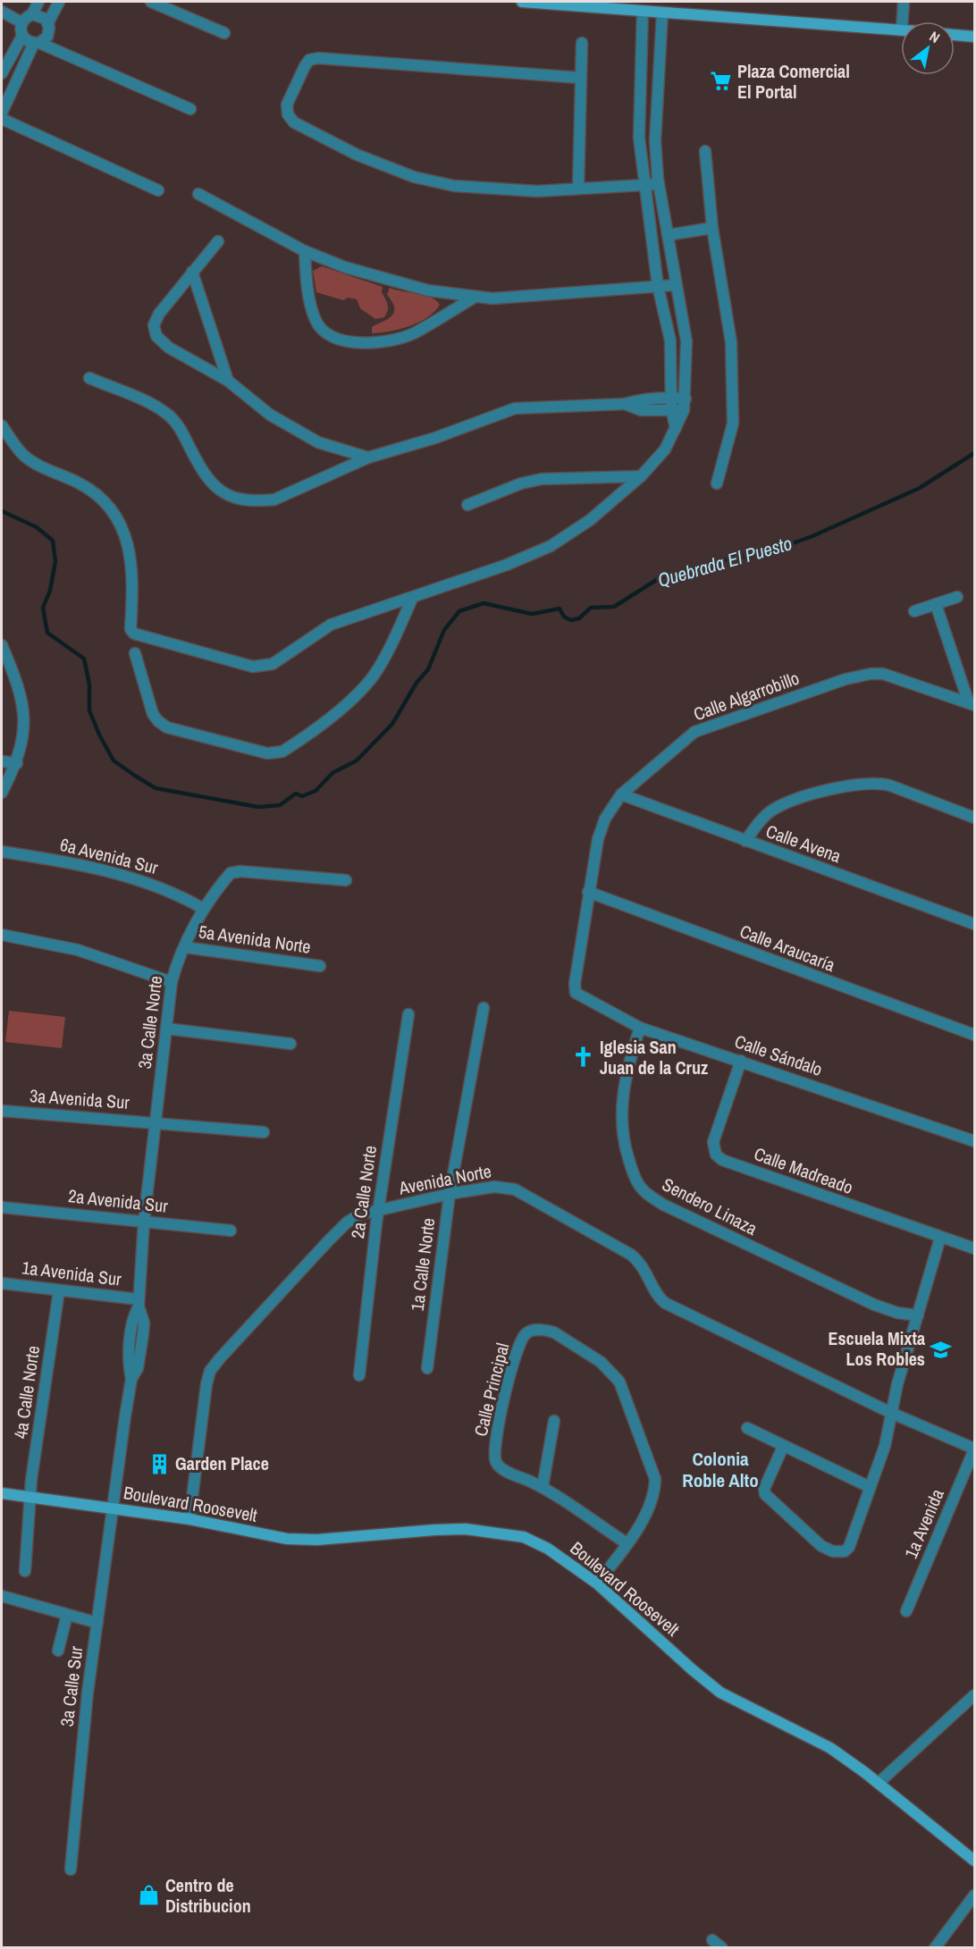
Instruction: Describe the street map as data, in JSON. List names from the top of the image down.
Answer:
{
  "streets": {
    "main road": ["Boulevard Roosevelt"],
    "street": [
      "Calle Algarrobillo",
      "Calle Avena",
      "6a Avenida Sur",
      "5a Avenida Norte",
      "Calle Araucaría",
      "3a Calle Norte",
      "Calle Sándalo",
      "3a Avenida Sur",
      "Calle Madreado",
      "Avenida Norte",
      "2a Calle Norte",
      "2a Avenida Sur",
      "Sendero Linaza",
      "1a Calle Norte",
      "1a Avenida Sur",
      "Calle Principal",
      "4a Calle Norte",
      "1a Avenida",
      "3a Calle Sur"
    ]
  },
  "crossings": [
    ["Calle Algarrobillo", "Calle Avena"],
    ["Calle Algarrobillo", "Calle Araucaría"],
    ["Calle Algarrobillo", "Calle Sándalo"],
    ["6a Avenida Sur", "3a Calle Norte"],
    ["5a Avenida Norte", "3a Calle Norte"],
    ["3a Calle Norte", "3a Avenida Sur"],
    ["3a Calle Norte", "2a Avenida Sur"],
    ["3a Calle Norte", "1a Avenida Sur"],
    ["3a Calle Norte", "Boulevard Roosevelt"],
    ["3a Calle Norte", "3a Calle Sur"],
    ["Calle Sándalo", "Calle Madreado"],
    ["Calle Sándalo", "Sendero Linaza"],
    ["Avenida Norte", "2a Calle Norte"],
    ["Avenida Norte", "1a Calle Norte"],
    ["Avenida Norte", "Boulevard Roosevelt"],
    ["Avenida Norte", "1a Avenida"],
    ["1a Avenida Sur", "4a Calle Norte"],
    ["4a Calle Norte", "Boulevard Roosevelt"],
    ["Boulevard Roosevelt", "3a Calle Sur"]
  ],
  "districts": ["Colonia Roble Alto"],
  "water": ["Quebrada El Puesto"],
  "places": {
    "supermarket": ["Plaza Comercial El Portal"],
    "church": ["Iglesia San Juan de la Cruz"],
    "school or university": ["Escuela Mixta Los Robles"],
    "building": ["Garden Place"],
    "shop": ["Centro de Distribucion"]
  },
  "north": "top right"
}
